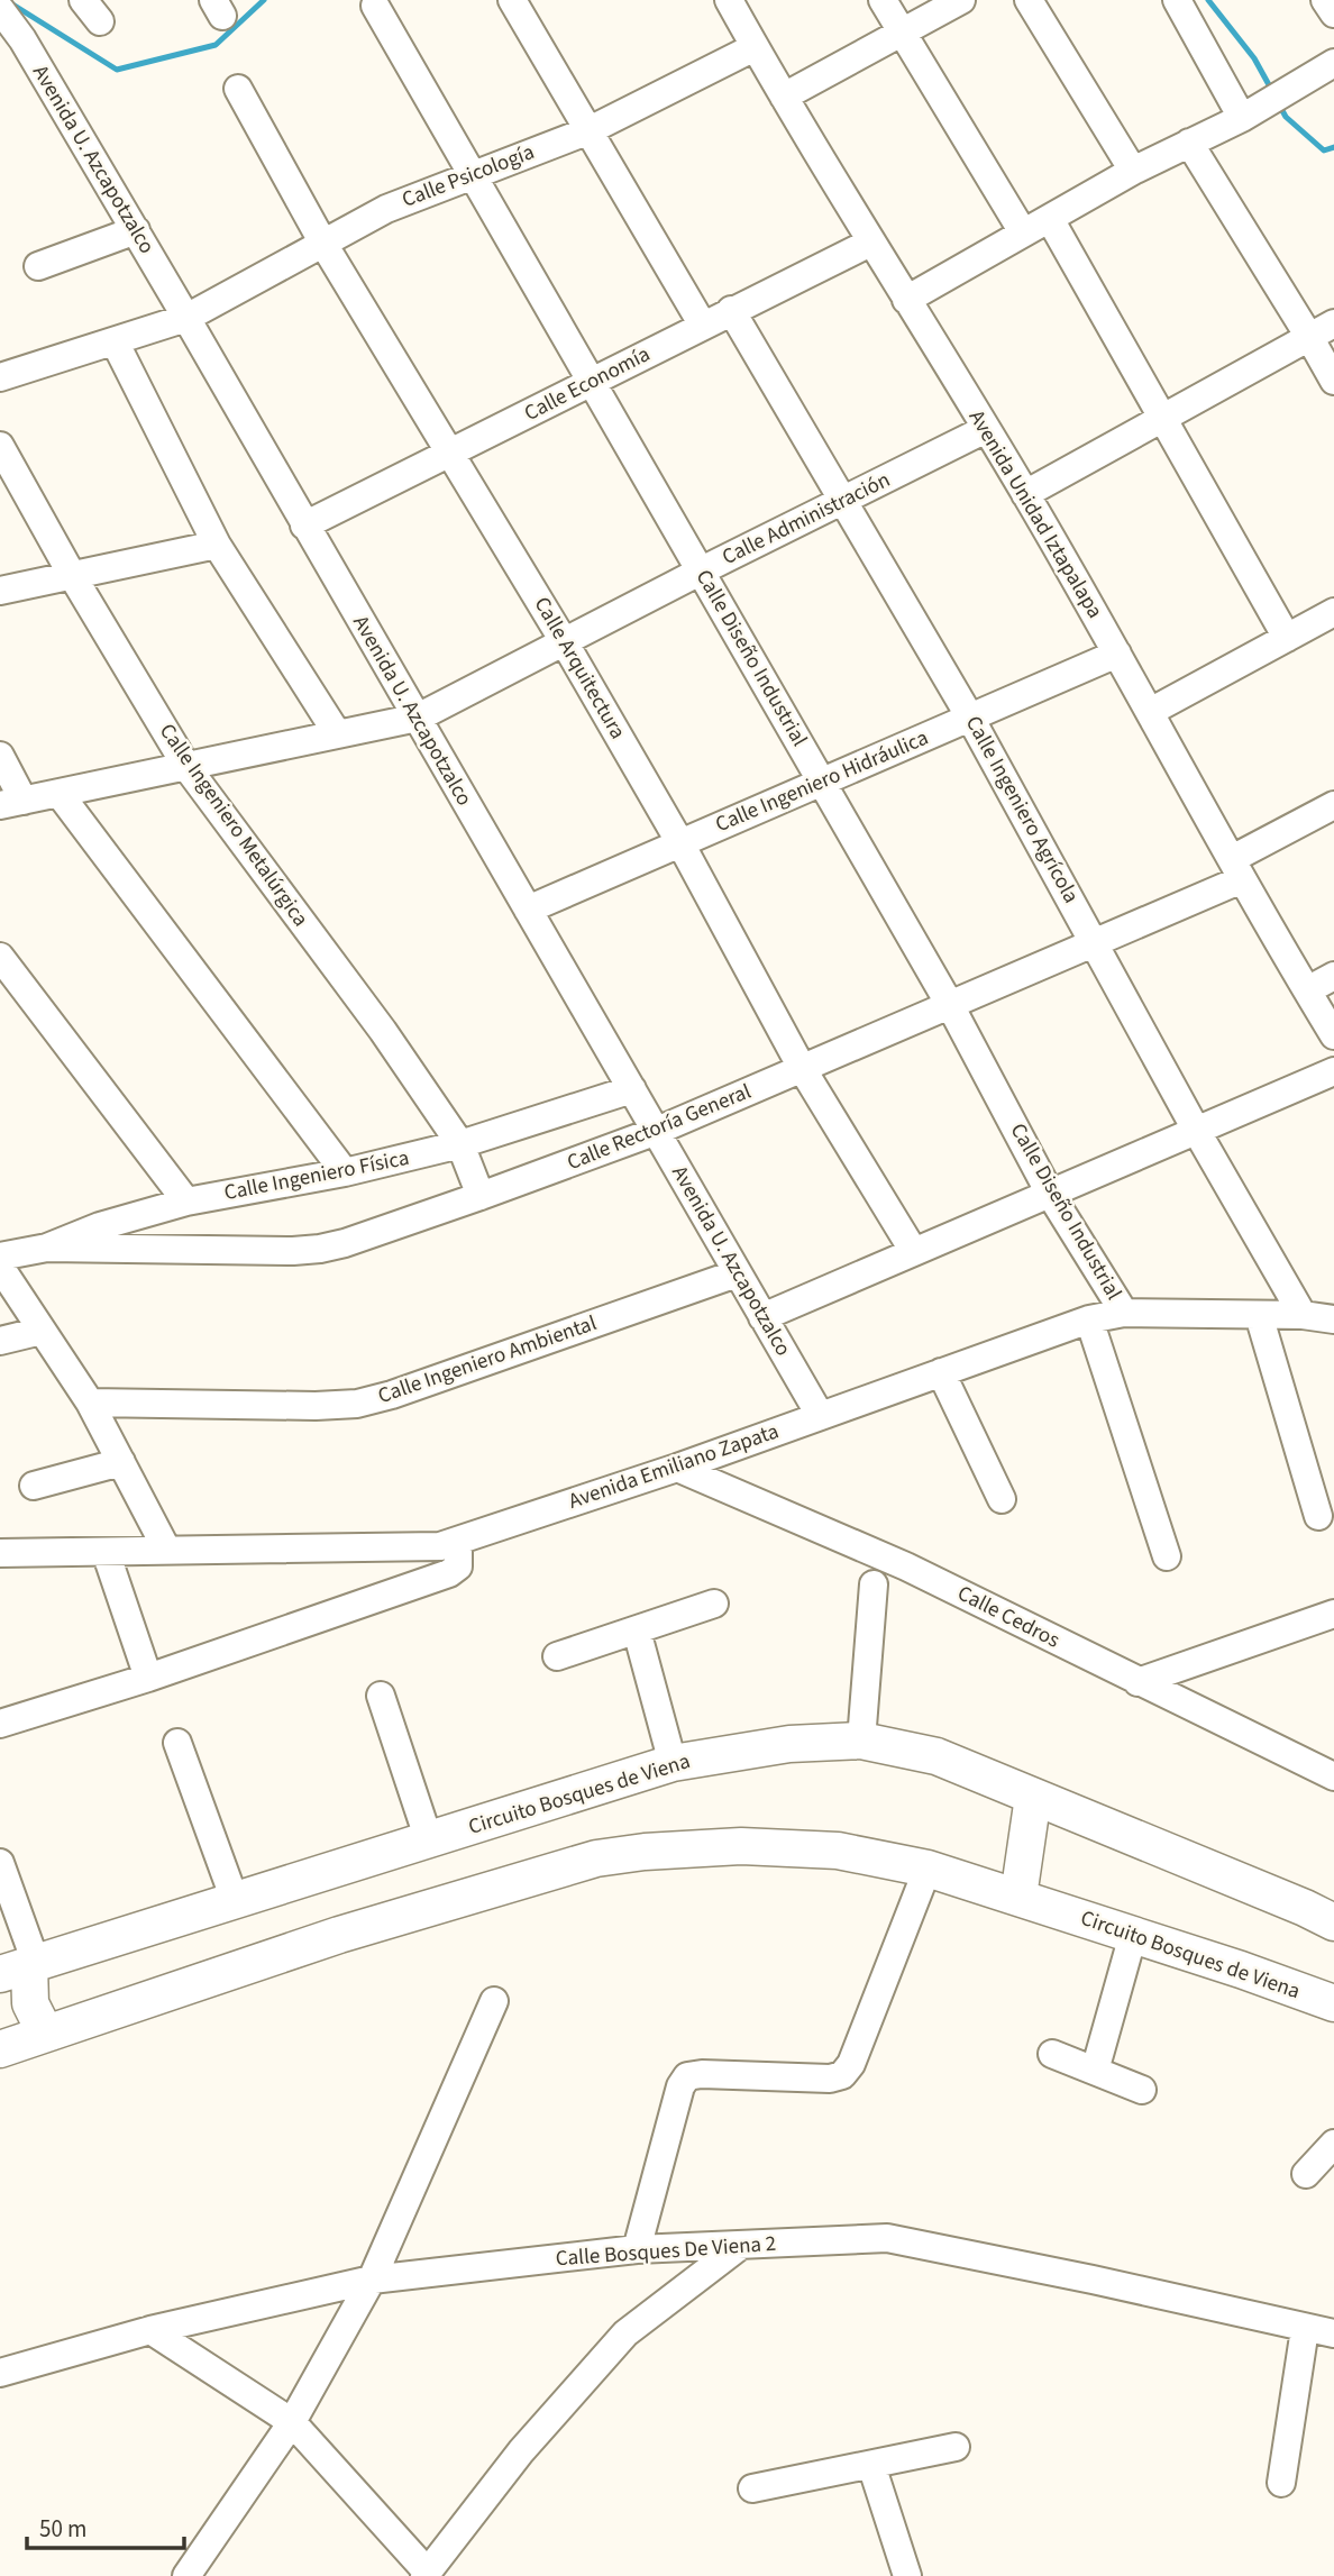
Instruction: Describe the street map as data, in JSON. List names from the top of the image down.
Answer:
{
  "streets": {
    "main road": ["Circuito Bosques de Viena"],
    "street": [
      "Avenida U. Azcapotzalco",
      "Calle Psicología",
      "Calle Economía",
      "Avenida Unidad Iztapalapa",
      "Calle Administración",
      "Calle Diseño Industrial",
      "Calle Arquitectura",
      "Calle Ingeniero Hidráulica",
      "Calle Ingeniero Agrícola",
      "Calle Ingeniero Metalúrgica",
      "Calle Rectoría General",
      "Calle Ingeniero Física",
      "Calle Ingeniero Ambiental",
      "Avenida Emiliano Zapata",
      "Calle Cedros",
      "Calle Bosques De Viena 2"
    ]
  },
  "crossings": [
    ["Avenida U. Azcapotzalco", "Calle Psicología"],
    ["Avenida U. Azcapotzalco", "Calle Economía"],
    ["Avenida U. Azcapotzalco", "Calle Administración"],
    ["Avenida U. Azcapotzalco", "Calle Ingeniero Hidráulica"],
    ["Avenida U. Azcapotzalco", "Calle Rectoría General"],
    ["Avenida U. Azcapotzalco", "Calle Ingeniero Física"],
    ["Avenida U. Azcapotzalco", "Calle Ingeniero Ambiental"],
    ["Avenida U. Azcapotzalco", "Avenida Emiliano Zapata"],
    ["Calle Psicología", "Avenida Unidad Iztapalapa"],
    ["Calle Psicología", "Calle Diseño Industrial"],
    ["Calle Psicología", "Calle Arquitectura"],
    ["Calle Economía", "Avenida Unidad Iztapalapa"],
    ["Calle Economía", "Calle Diseño Industrial"],
    ["Calle Economía", "Calle Arquitectura"],
    ["Calle Economía", "Calle Ingeniero Agrícola"],
    ["Avenida Unidad Iztapalapa", "Calle Administración"],
    ["Avenida Unidad Iztapalapa", "Calle Ingeniero Hidráulica"],
    ["Avenida Unidad Iztapalapa", "Calle Rectoría General"],
    ["Calle Administración", "Calle Diseño Industrial"],
    ["Calle Administración", "Calle Arquitectura"],
    ["Calle Administración", "Calle Ingeniero Agrícola"],
    ["Calle Administración", "Calle Ingeniero Metalúrgica"],
    ["Calle Diseño Industrial", "Calle Ingeniero Hidráulica"],
    ["Calle Diseño Industrial", "Calle Rectoría General"],
    ["Calle Diseño Industrial", "Avenida Emiliano Zapata"],
    ["Calle Arquitectura", "Calle Ingeniero Hidráulica"],
    ["Calle Arquitectura", "Calle Rectoría General"],
    ["Calle Ingeniero Hidráulica", "Calle Ingeniero Agrícola"],
    ["Calle Ingeniero Agrícola", "Calle Rectoría General"],
    ["Calle Ingeniero Agrícola", "Avenida Emiliano Zapata"],
    ["Calle Ingeniero Metalúrgica", "Calle Rectoría General"],
    ["Calle Ingeniero Metalúrgica", "Calle Ingeniero Física"],
    ["Calle Rectoría General", "Calle Ingeniero Física"],
    ["Avenida Emiliano Zapata", "Calle Cedros"]
  ],
  "scale_bar": "50 m"
}
